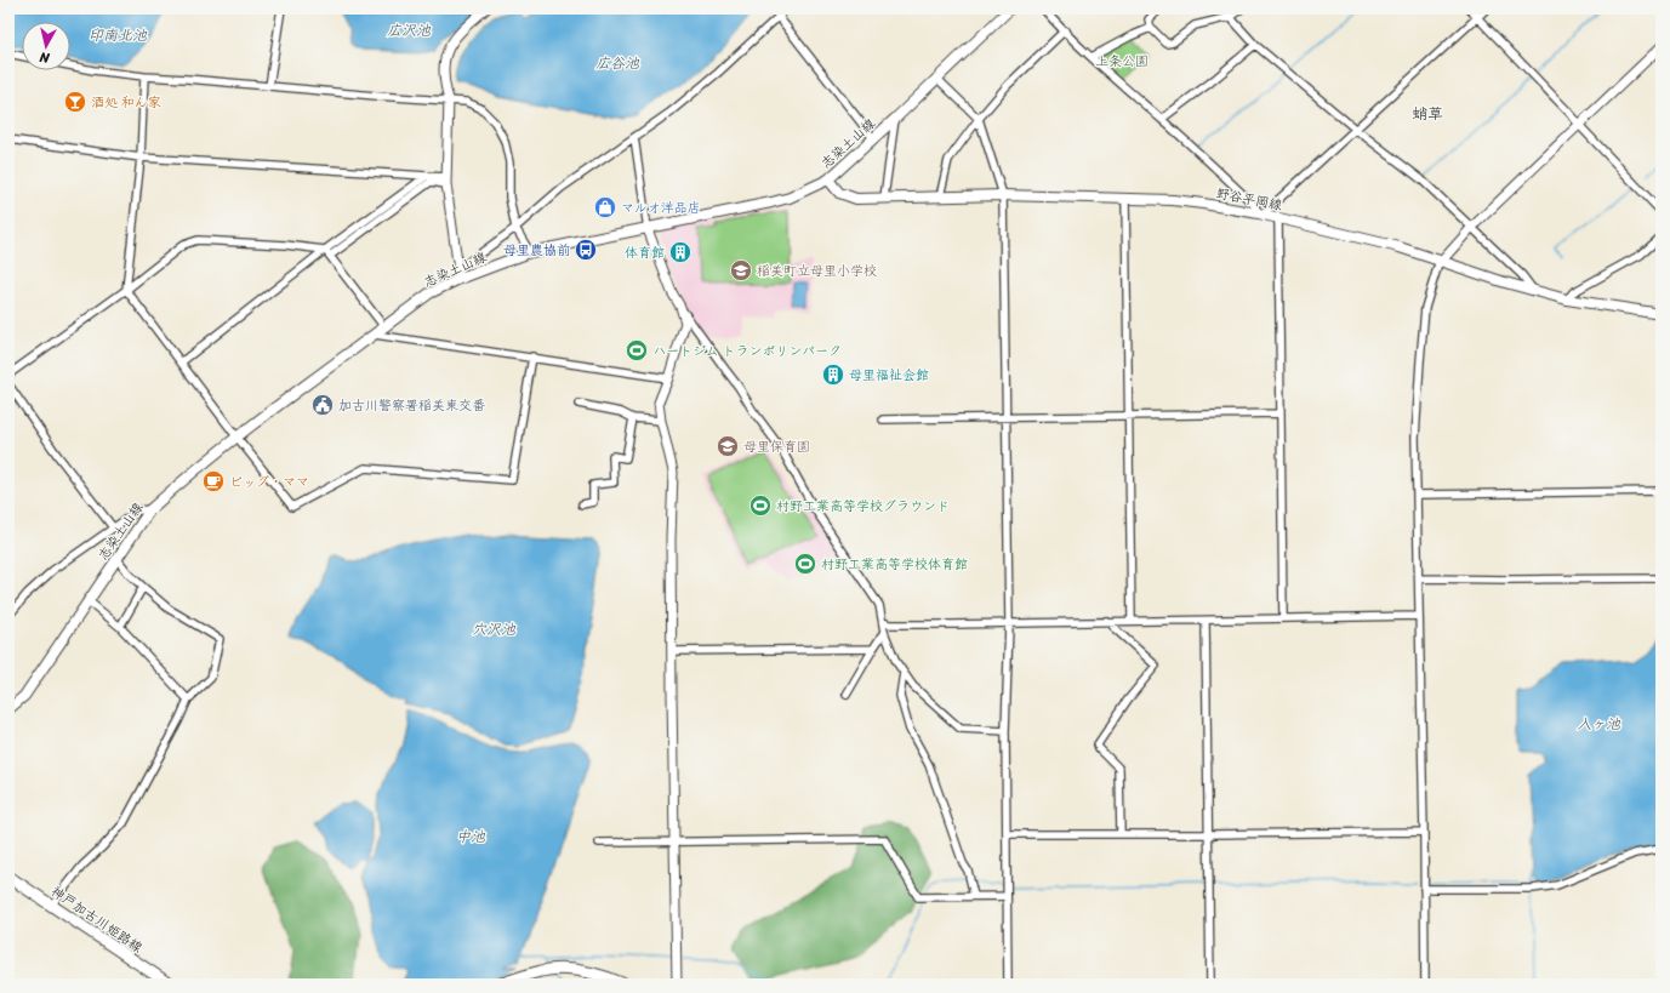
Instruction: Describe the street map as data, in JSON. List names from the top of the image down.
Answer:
{
  "streets": {
    "main road": ["志染土山線", "野谷平岡線", "神戸加古川姫路線"]
  },
  "crossings": [
    ["志染土山線", "野谷平岡線"]
  ],
  "districts": ["蛸草"],
  "water": [
    "広沢池",
    "印南北池",
    "広谷池",
    "穴沢池",
    "入ヶ池",
    "中池"
  ],
  "parks": ["上条公園"],
  "places": {
    "bar": ["酒処 和ん家"],
    "shop": ["マルオ洋品店"],
    "bus stop": ["母里農協前"],
    "building": ["体育館", "母里福祉会館"],
    "school or university": ["稲美町立母里小学校", "母里保育園"],
    "sports": ["ハートジム トランポリンパーク", "村野工業高等学校グラウンド", "村野工業高等学校体育館"],
    "public building": ["加古川警察署稲美東交番"],
    "cafe": ["ビッグ・ママ"]
  },
  "north": "bottom"
}
